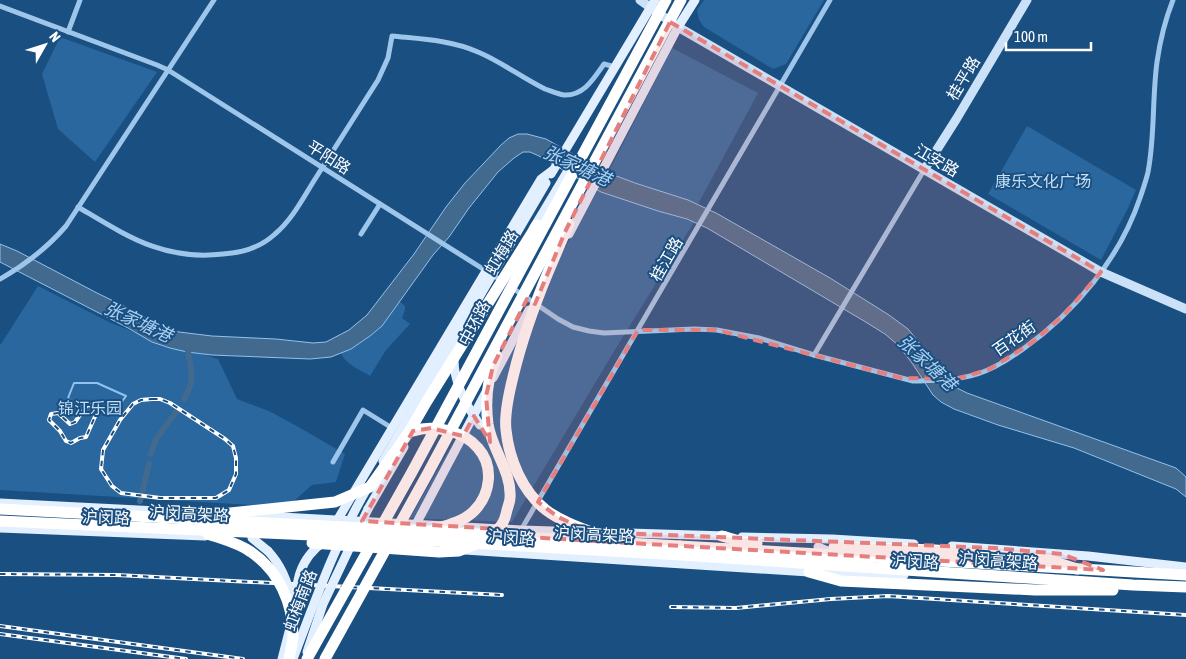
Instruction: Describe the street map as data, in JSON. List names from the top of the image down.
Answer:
{
  "streets": {
    "highway": ["中环路", "沪闵高架路"],
    "main road": [
      "桂平路",
      "江安路",
      "虹梅路",
      "沪闵路",
      "虹梅南路"
    ],
    "street": ["平阳路", "桂江路", "百花街"]
  },
  "crossings": [
    ["桂平路", "江安路"],
    ["平阳路", "虹梅路"],
    ["平阳路", "桂江路"],
    ["平阳路", "百花街"],
    ["江安路", "虹梅路"],
    ["江安路", "桂江路"],
    ["江安路", "百花街"],
    ["虹梅路", "中环路"],
    ["虹梅路", "沪闵路"],
    ["虹梅路", "虹梅南路"],
    ["桂江路", "百花街"],
    ["桂江路", "沪闵路"],
    ["中环路", "虹梅南路"],
    ["沪闵高架路", "沪闵路"]
  ],
  "water": ["张家塘港"],
  "parks": ["康乐文化广场", "锦江乐园"],
  "scale_bar": "100 m",
  "north": "top right"
}
